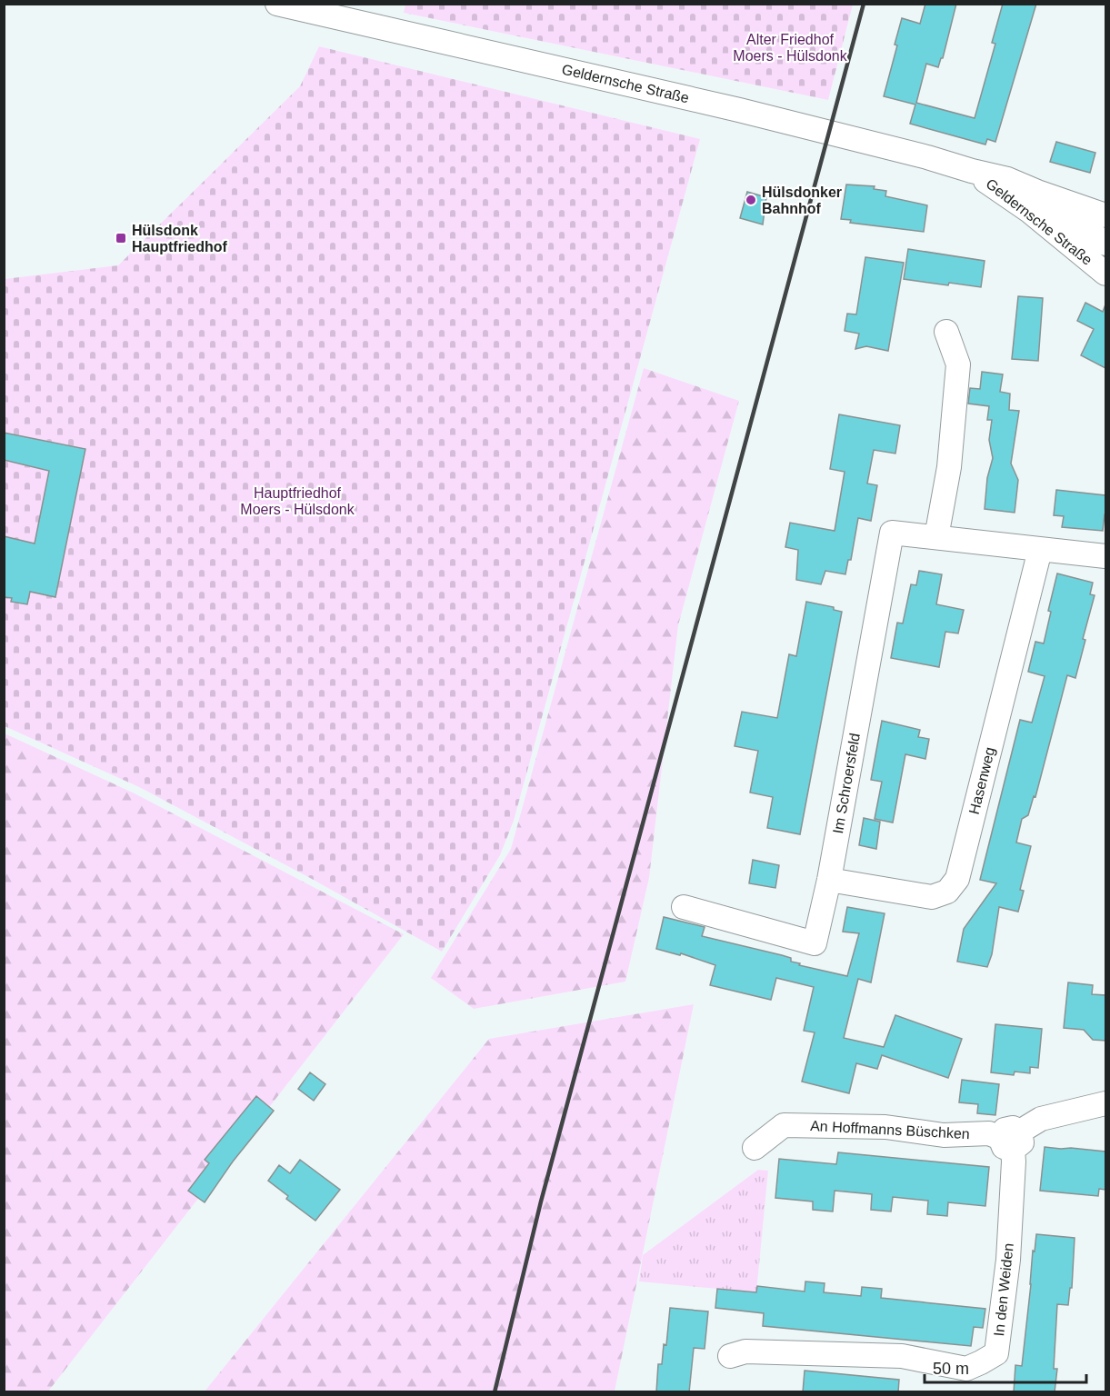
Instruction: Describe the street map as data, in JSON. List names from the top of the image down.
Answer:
{
  "streets": {
    "street": [
      "Geldernsche Straße",
      "Hasenweg",
      "Im Schroersfeld",
      "An Hoffmanns Büschken",
      "In den Weiden"
    ]
  },
  "crossings": [
    ["Hasenweg", "Im Schroersfeld"],
    ["An Hoffmanns Büschken", "In den Weiden"]
  ],
  "parks": ["Alter Friedhof Moers - Hülsdonk", "Hauptfriedhof Moers - Hülsdonk"],
  "places": {
    "other": ["Hülsdonker Bahnhof"],
    "transit": ["Hülsdonk Hauptfriedhof"]
  },
  "scale_bar": "50 m"
}
